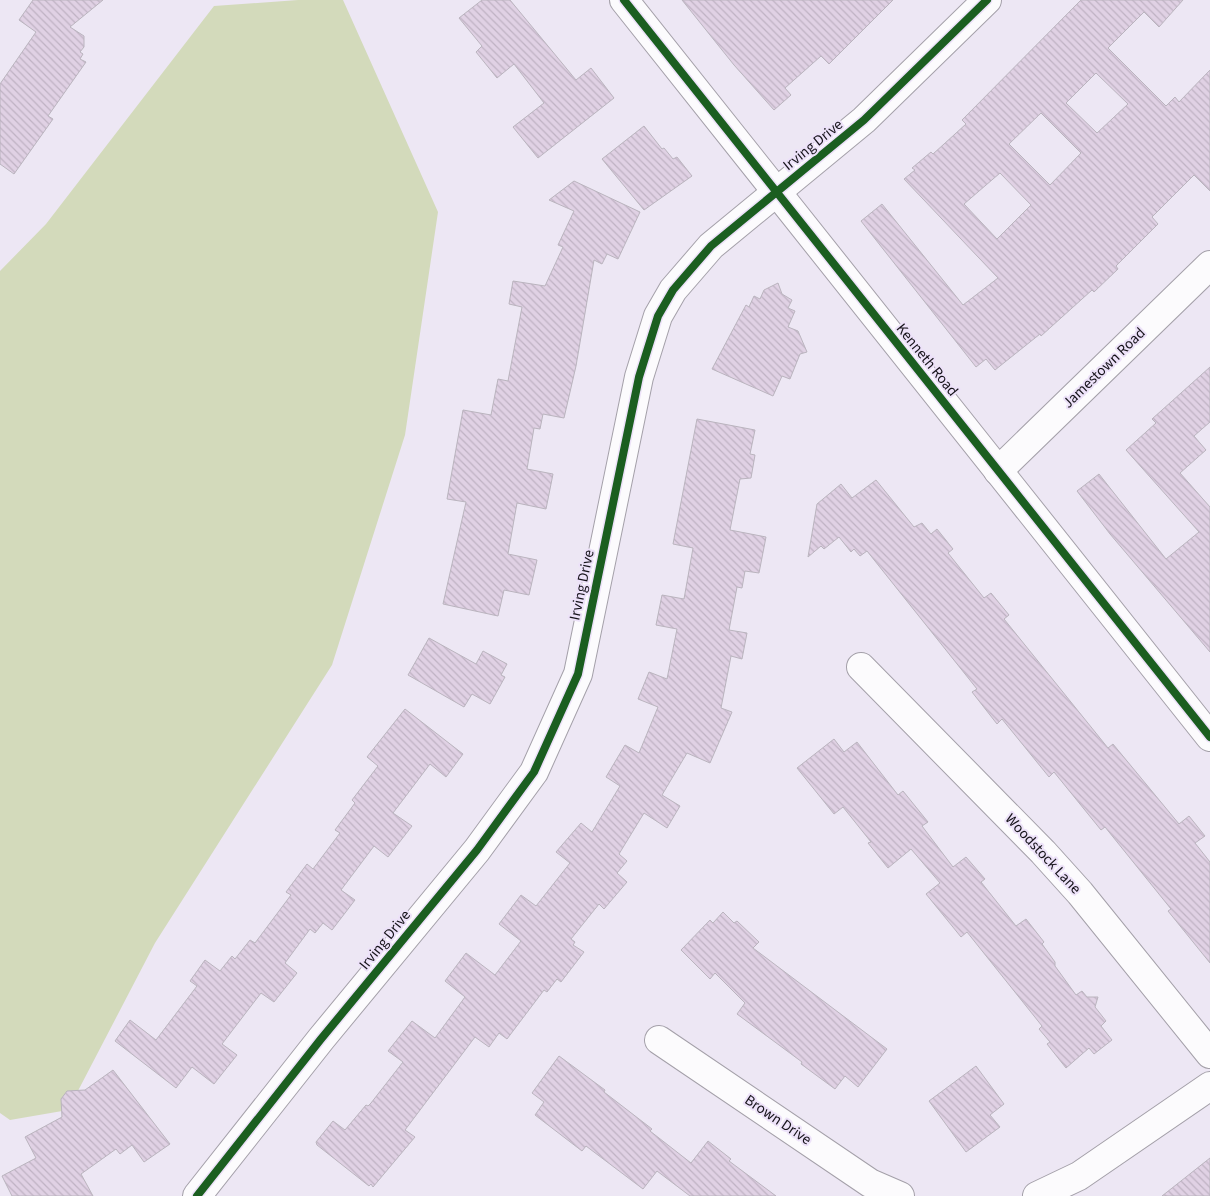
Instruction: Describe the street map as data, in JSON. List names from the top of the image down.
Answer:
{
  "streets": {
    "street": [
      "Irving Drive",
      "Kenneth Road",
      "Jamestown Road",
      "Woodstock Lane",
      "Brown Drive"
    ]
  },
  "crossings": [
    ["Irving Drive", "Kenneth Road"],
    ["Kenneth Road", "Jamestown Road"]
  ]
}
